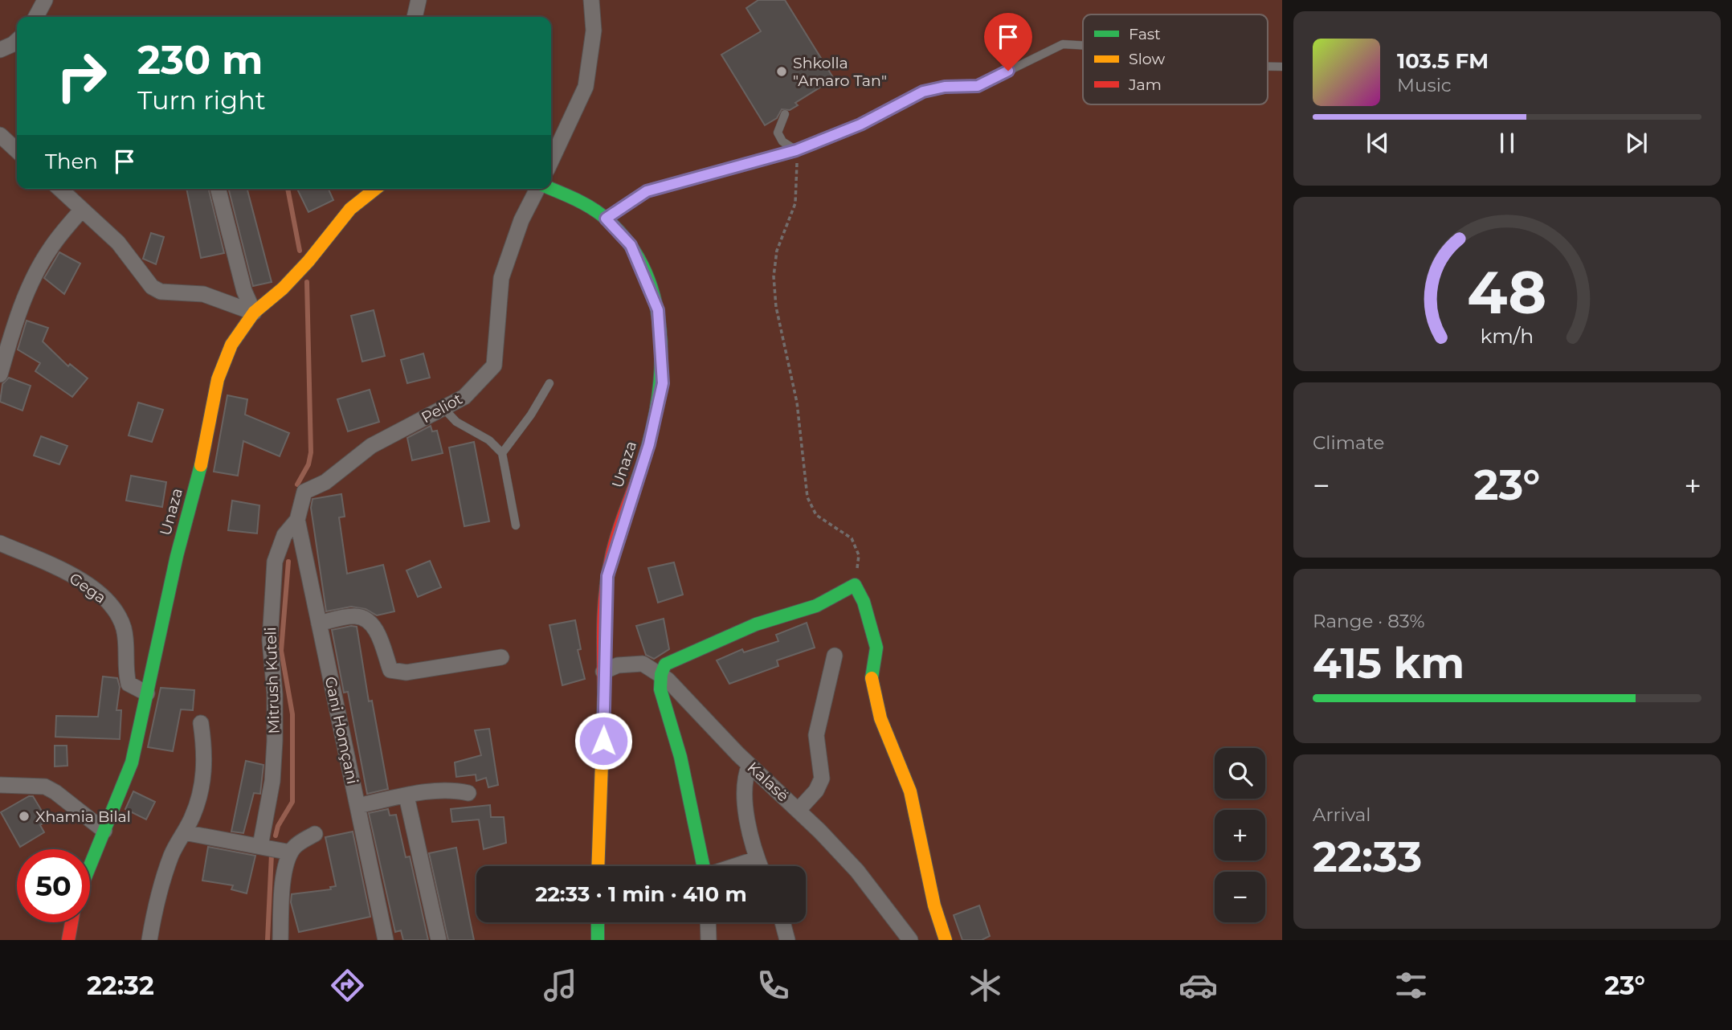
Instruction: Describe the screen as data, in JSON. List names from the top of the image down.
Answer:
{
  "streets": {
    "main road": ["Unaza"],
    "street": [
      "Peliot",
      "Gega",
      "Mitrush Kuteli",
      "Gani Homçani",
      "Kalasë"
    ]
  },
  "crossings": [
    ["Peliot", "Mitrush Kuteli"],
    ["Peliot", "Gani Homçani"],
    ["Unaza", "Gega"],
    ["Unaza", "Kalasë"],
    ["Mitrush Kuteli", "Gani Homçani"]
  ],
  "places": ["Shkolla \"Amaro Tan\"", "Xhamia Bilal"],
  "legend": ["Fast", "Slow", "Jam"],
  "page": {
    "turn": ["230 m", "Turn right"],
    "song": ["103.5 FM", "Music"],
    "then": "Then",
    "tile": [
      "Climate",
      ["Range · 83%", "415 km"],
      ["Arrival", "22:33"]
    ],
    "heat": ["−", "23°", "+"],
    "map_buttons": ["+", "−"],
    "limit": "50",
    "trip": "22:33 · 1 min · 410 m",
    "tabs": ["22:32", "23°"],
    "gauge": ["48", "km/h"]
  }
}
